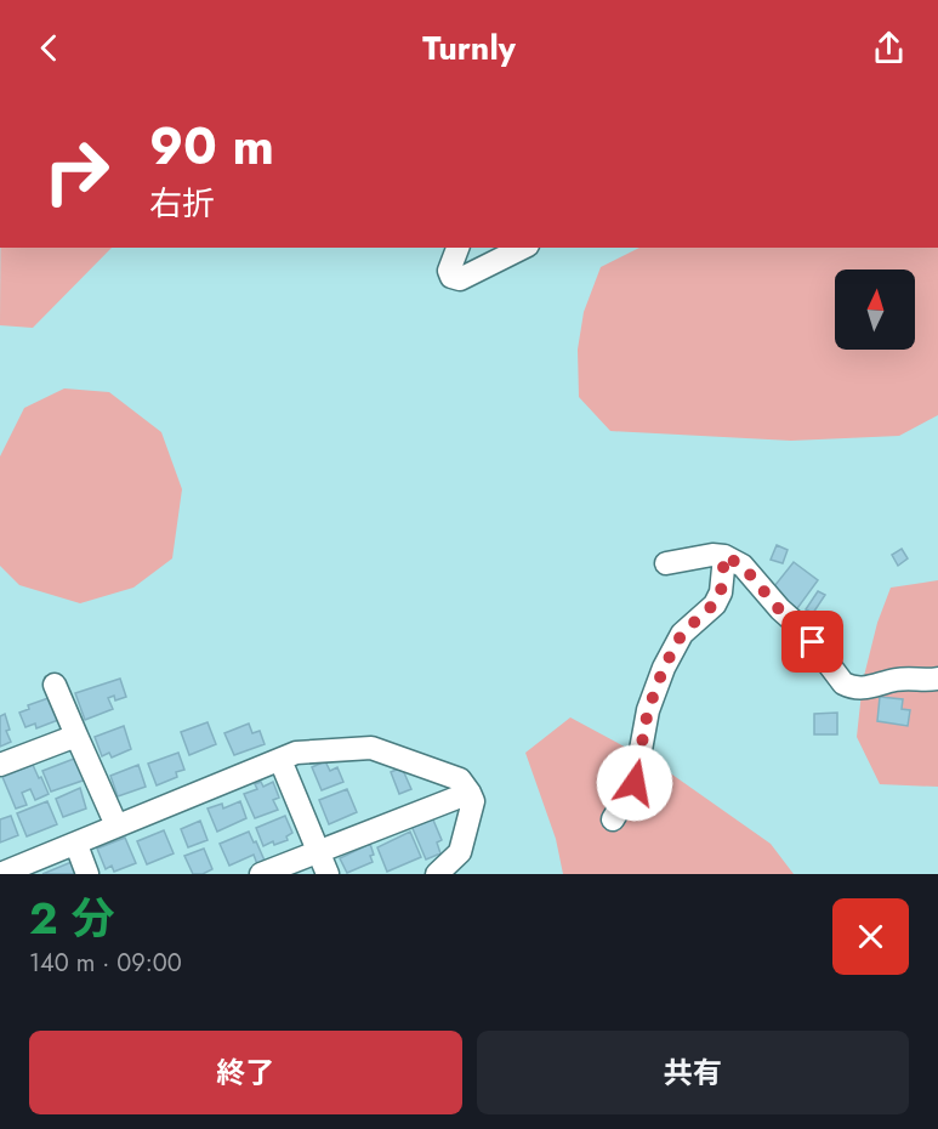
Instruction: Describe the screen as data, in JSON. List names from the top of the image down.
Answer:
{
  "north": "top",
  "page": {
    "header": "Turnly",
    "turn": ["90 m", "右折"],
    "heading": ["2 分", "140 m · 09:00"],
    "buttons": ["終了", "共有"]
  }
}
